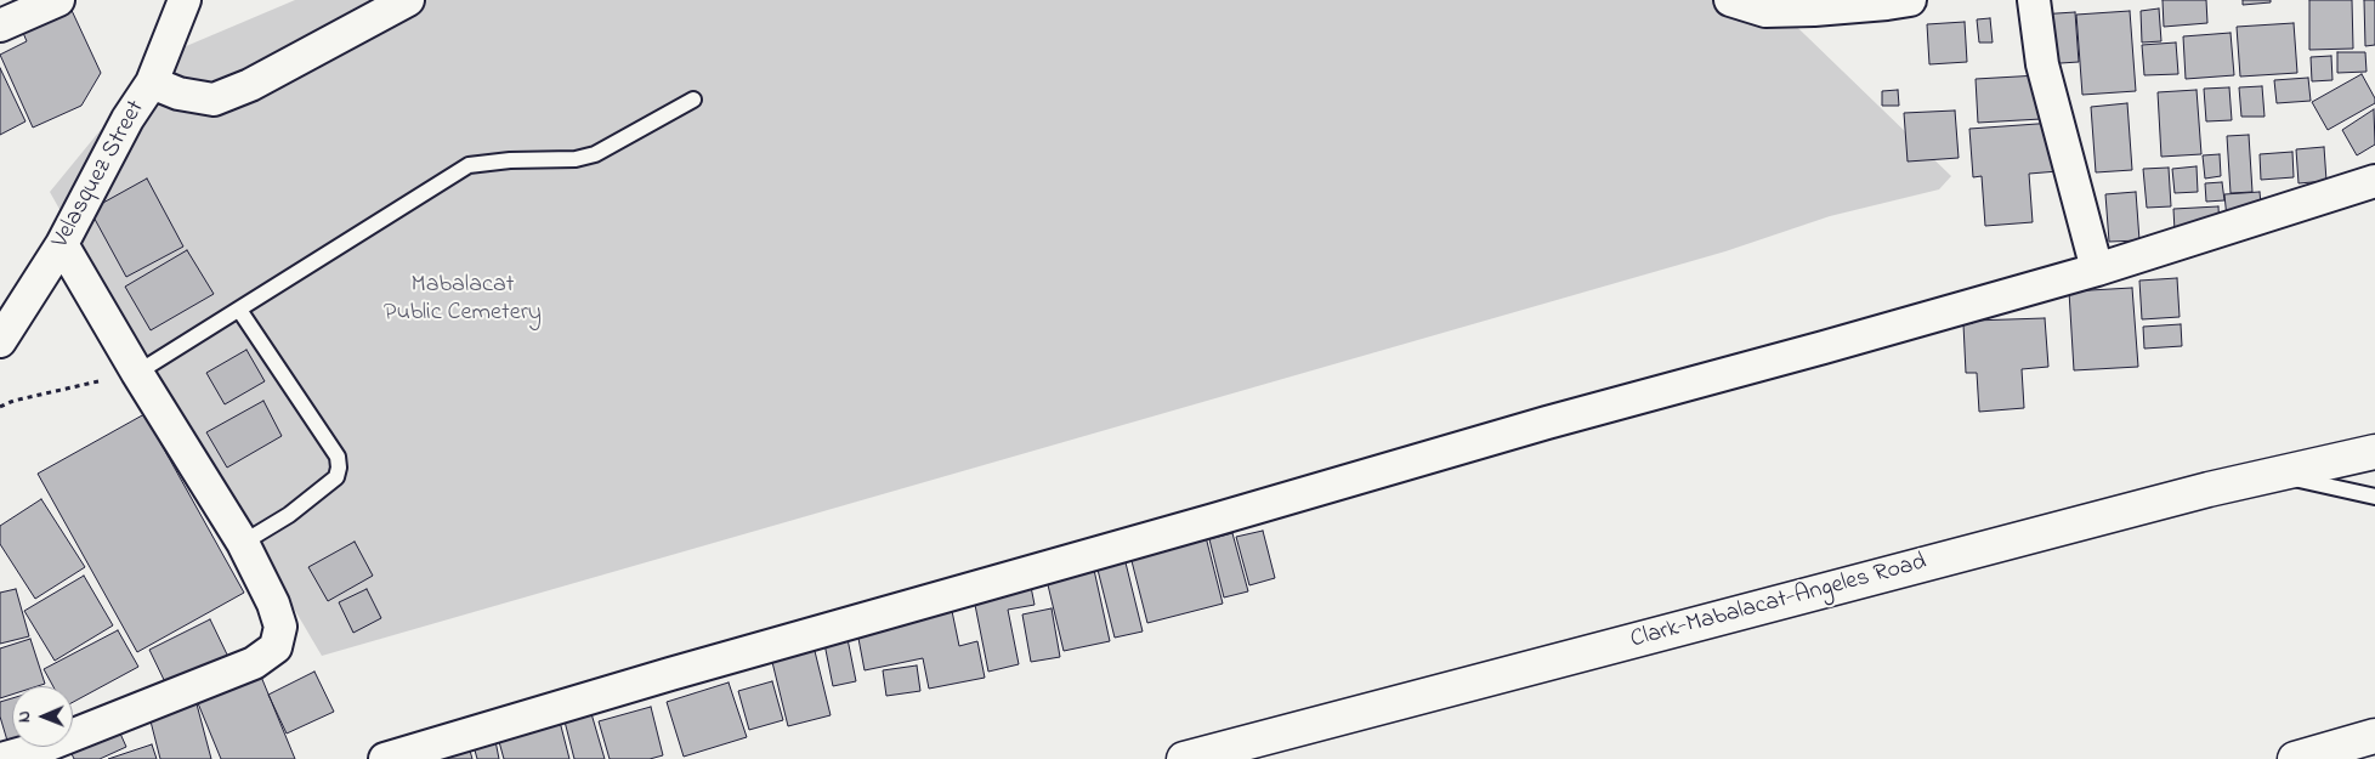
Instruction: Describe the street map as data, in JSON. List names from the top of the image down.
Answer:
{
  "streets": {
    "main road": ["Clark-Mabalacat-Angeles Road"],
    "street": ["Velasquez Street"]
  },
  "parks": ["Mabalacat Public Cemetery"],
  "north": "left"
}
